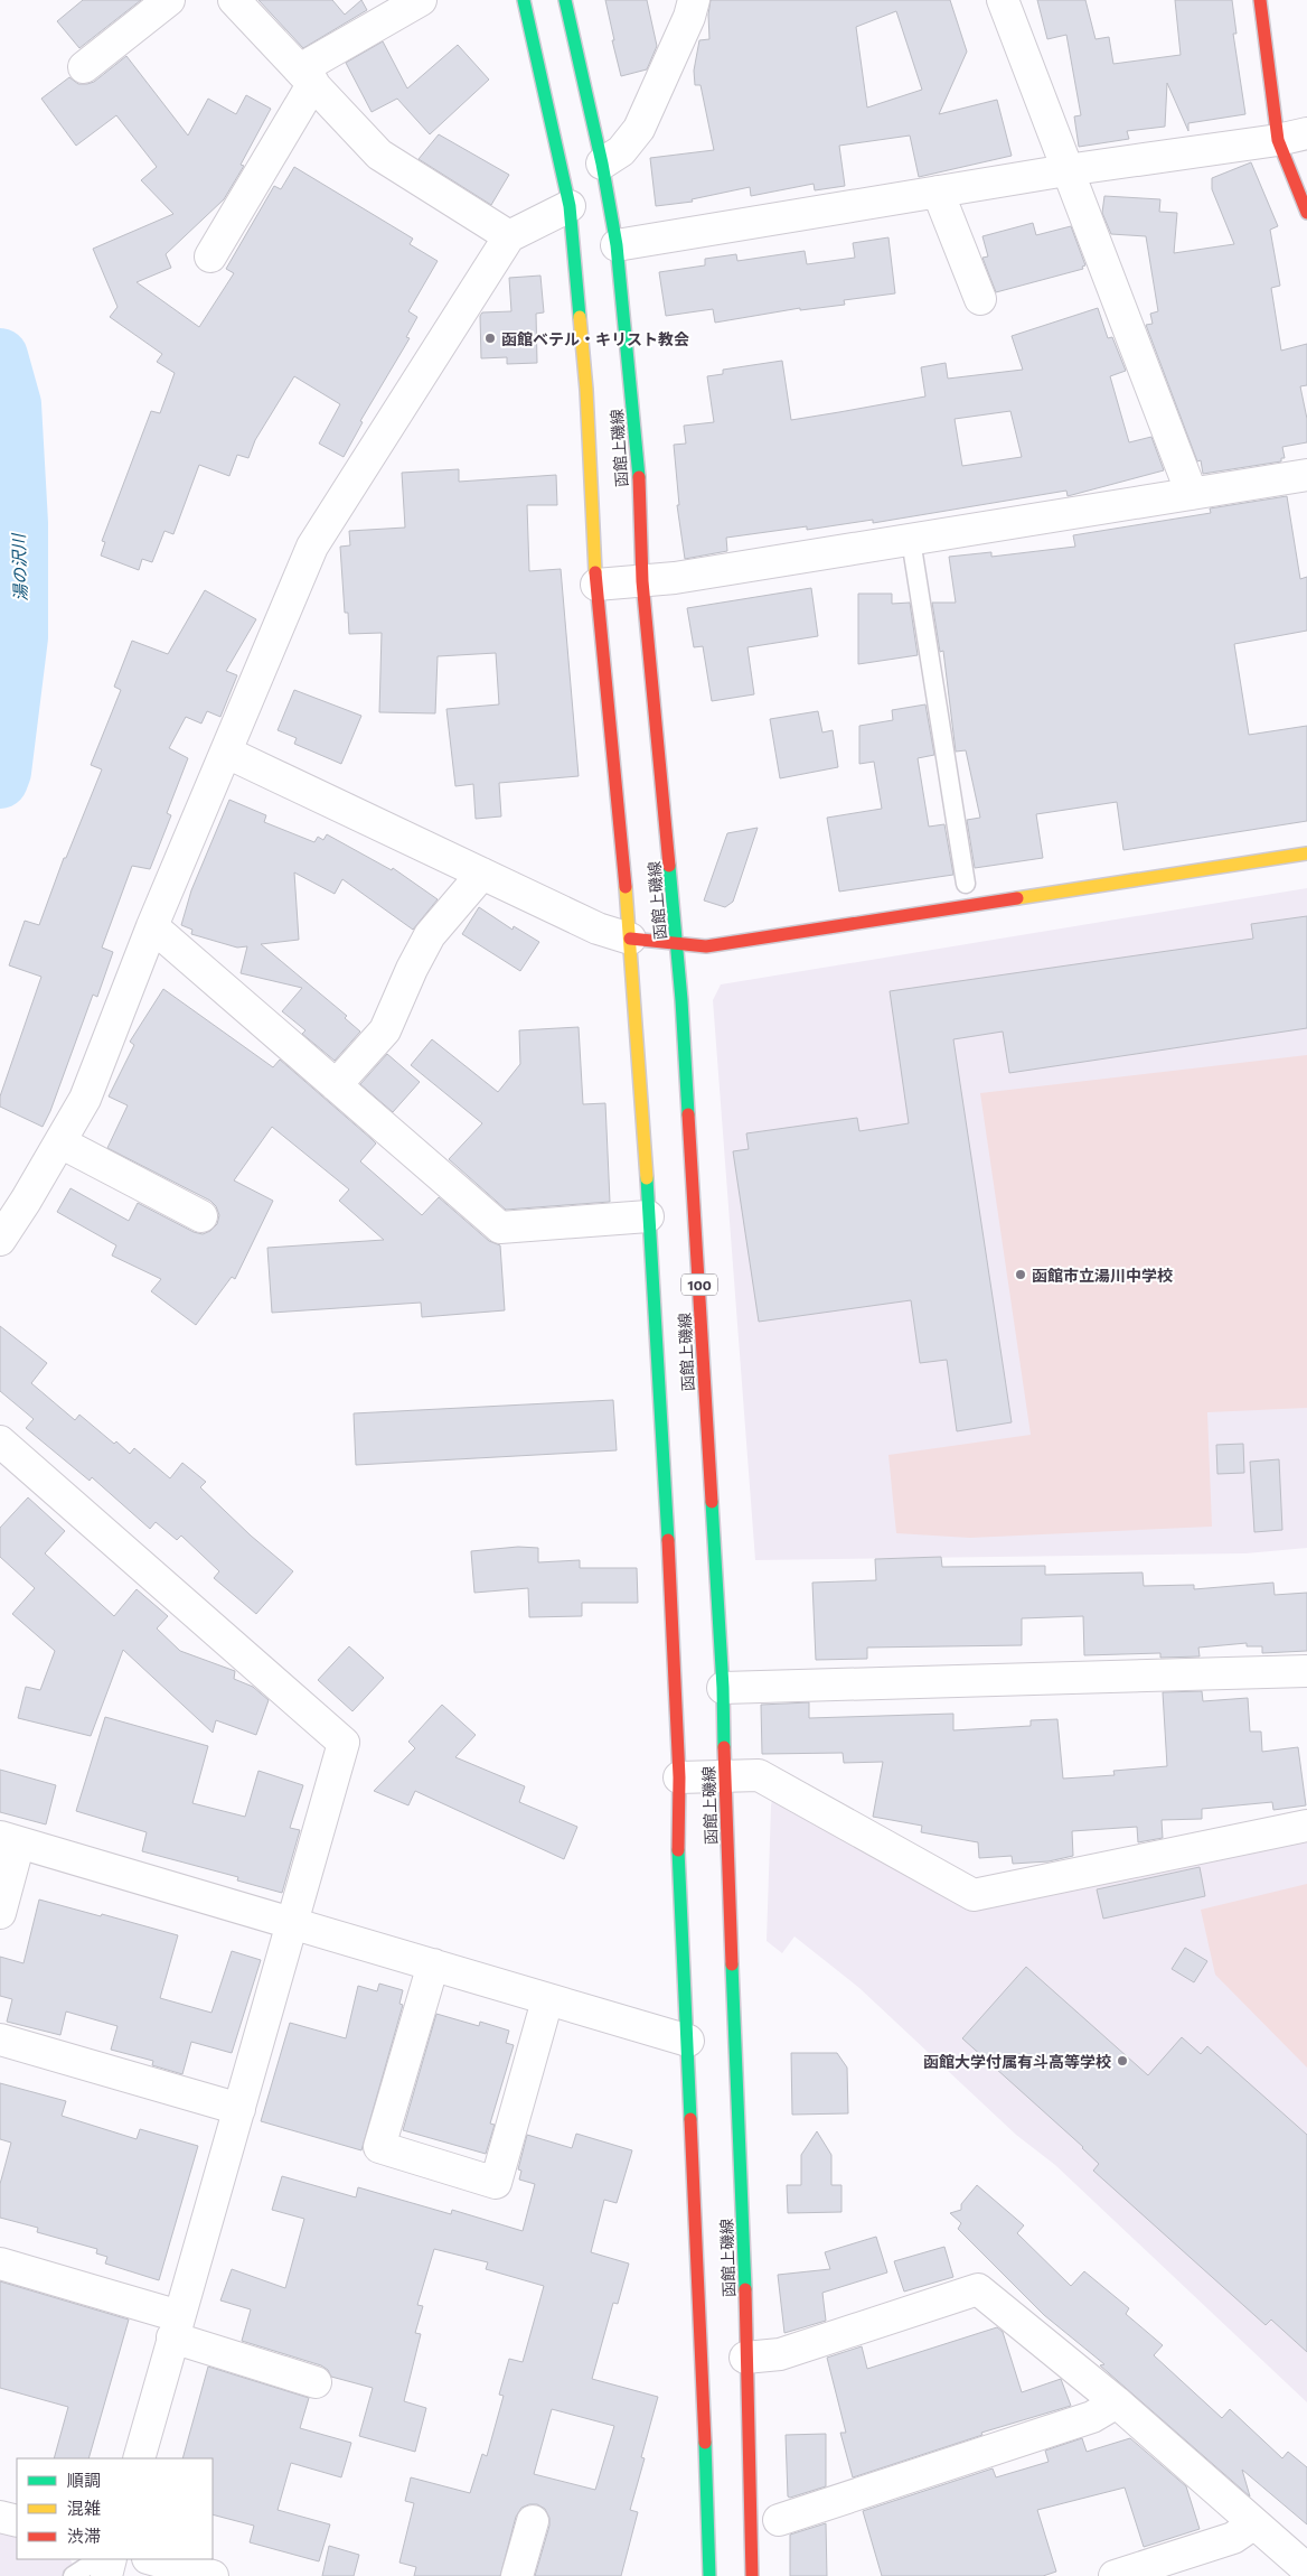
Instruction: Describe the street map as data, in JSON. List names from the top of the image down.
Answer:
{
  "streets": {
    "main road": ["函館上磯線", "100"]
  },
  "water": ["湯の沢川"],
  "places": ["函館ベテル・キリスト教会", "函館市立湯川中学校", "函館大学付属有斗高等学校"],
  "legend": ["順調", "混雑", "渋滞"]
}
